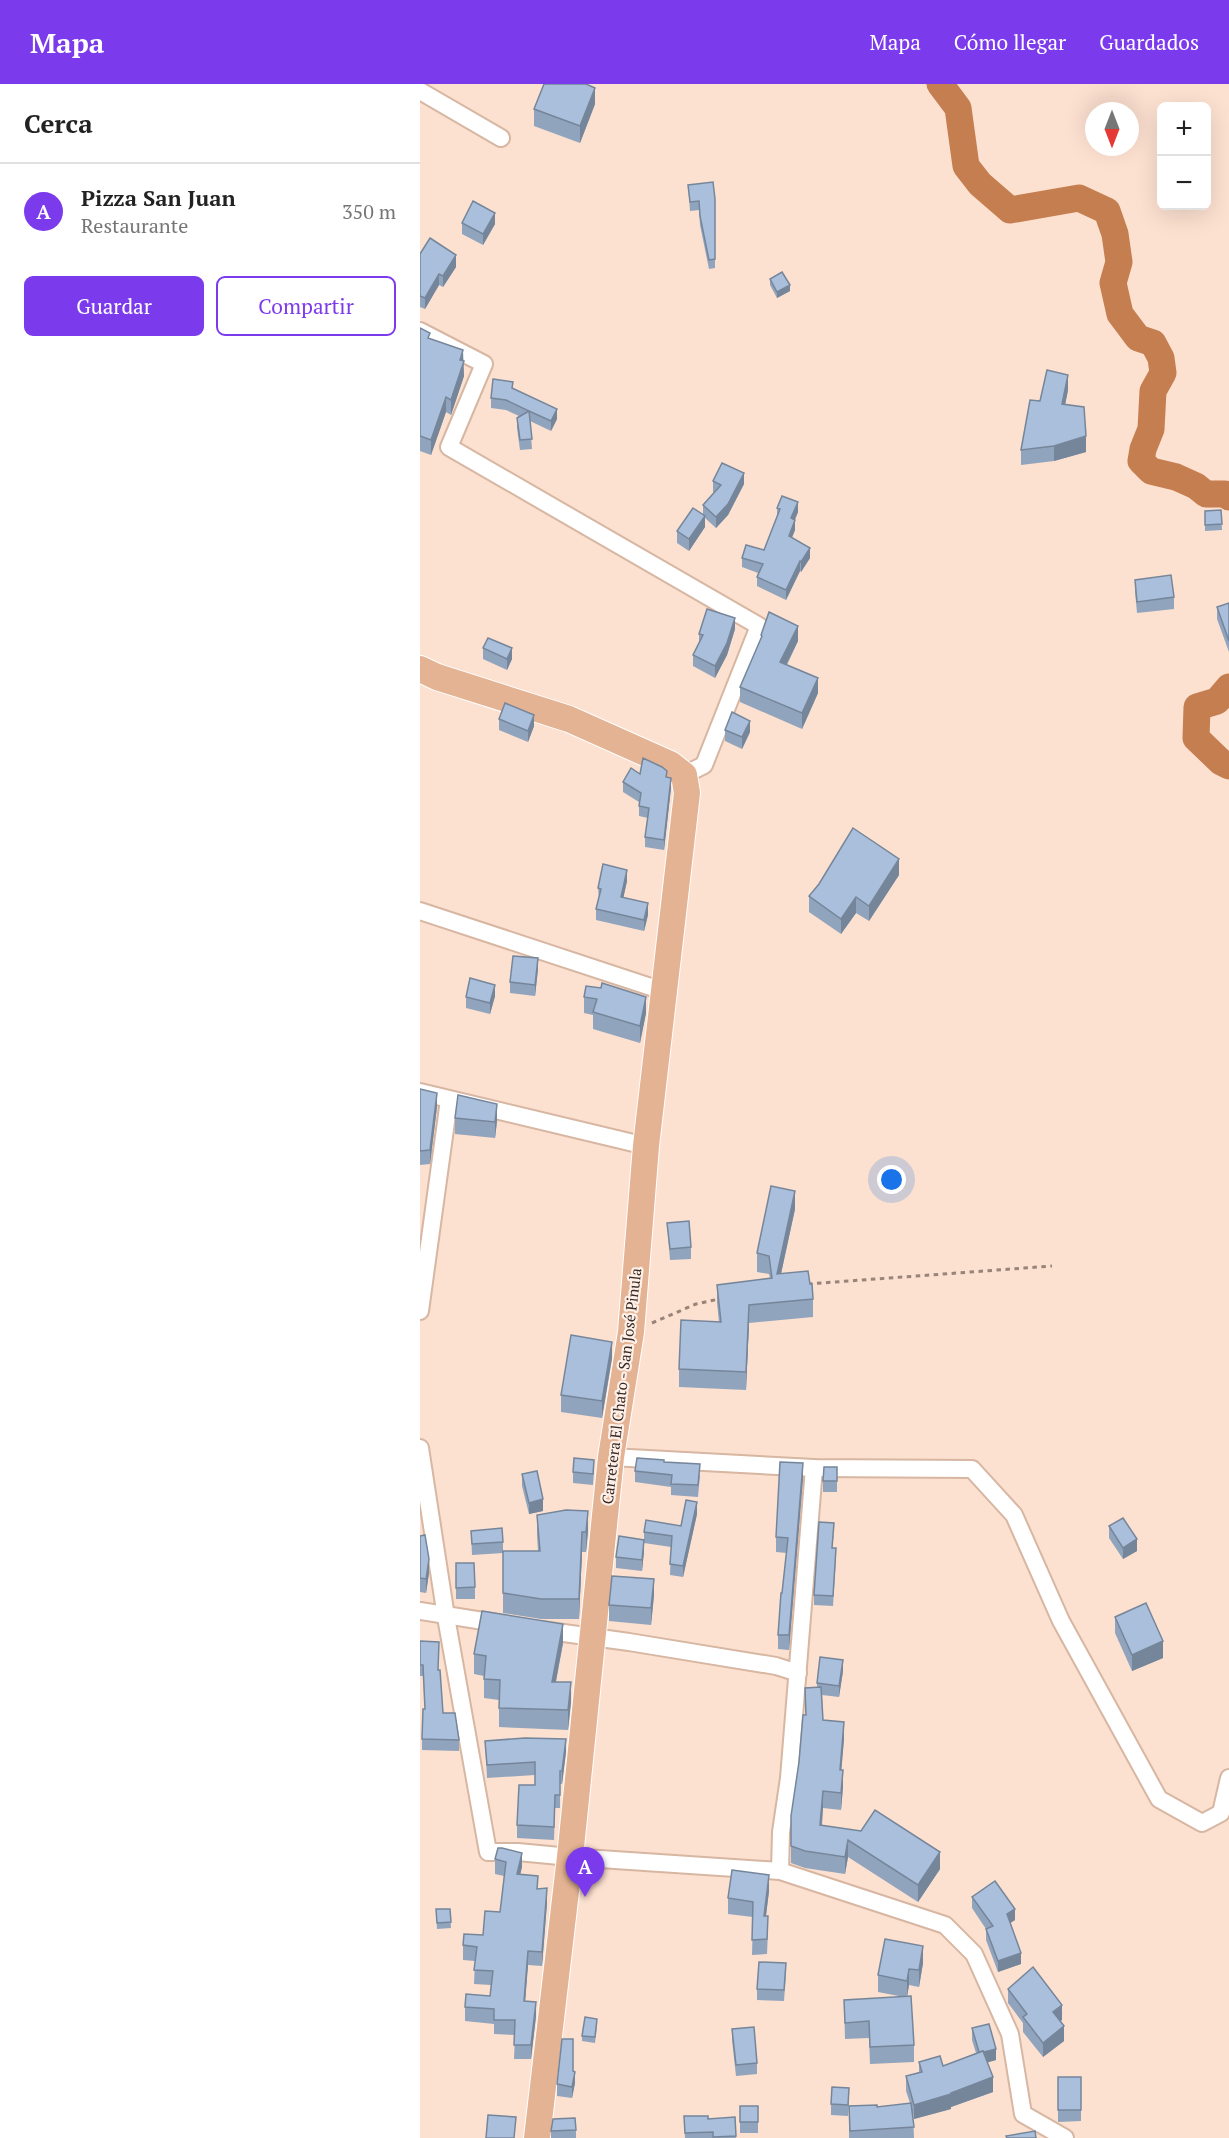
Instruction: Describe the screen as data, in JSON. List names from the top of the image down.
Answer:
{
  "streets": {
    "main road": ["Carretera El Chato - San José Pinula"]
  },
  "north": "bottom",
  "page": {
    "header": "Mapa",
    "nav": ["Mapa", "Cómo llegar", "Guardados"],
    "heading": "Cerca",
    "map_buttons": ["+", "−"],
    "list": [
      {
        "mark": "A",
        "name": "Pizza San Juan",
        "note": "Restaurante",
        "value": "350 m"
      }
    ],
    "buttons": ["Guardar", "Compartir"],
    "pins": "A"
  }
}
